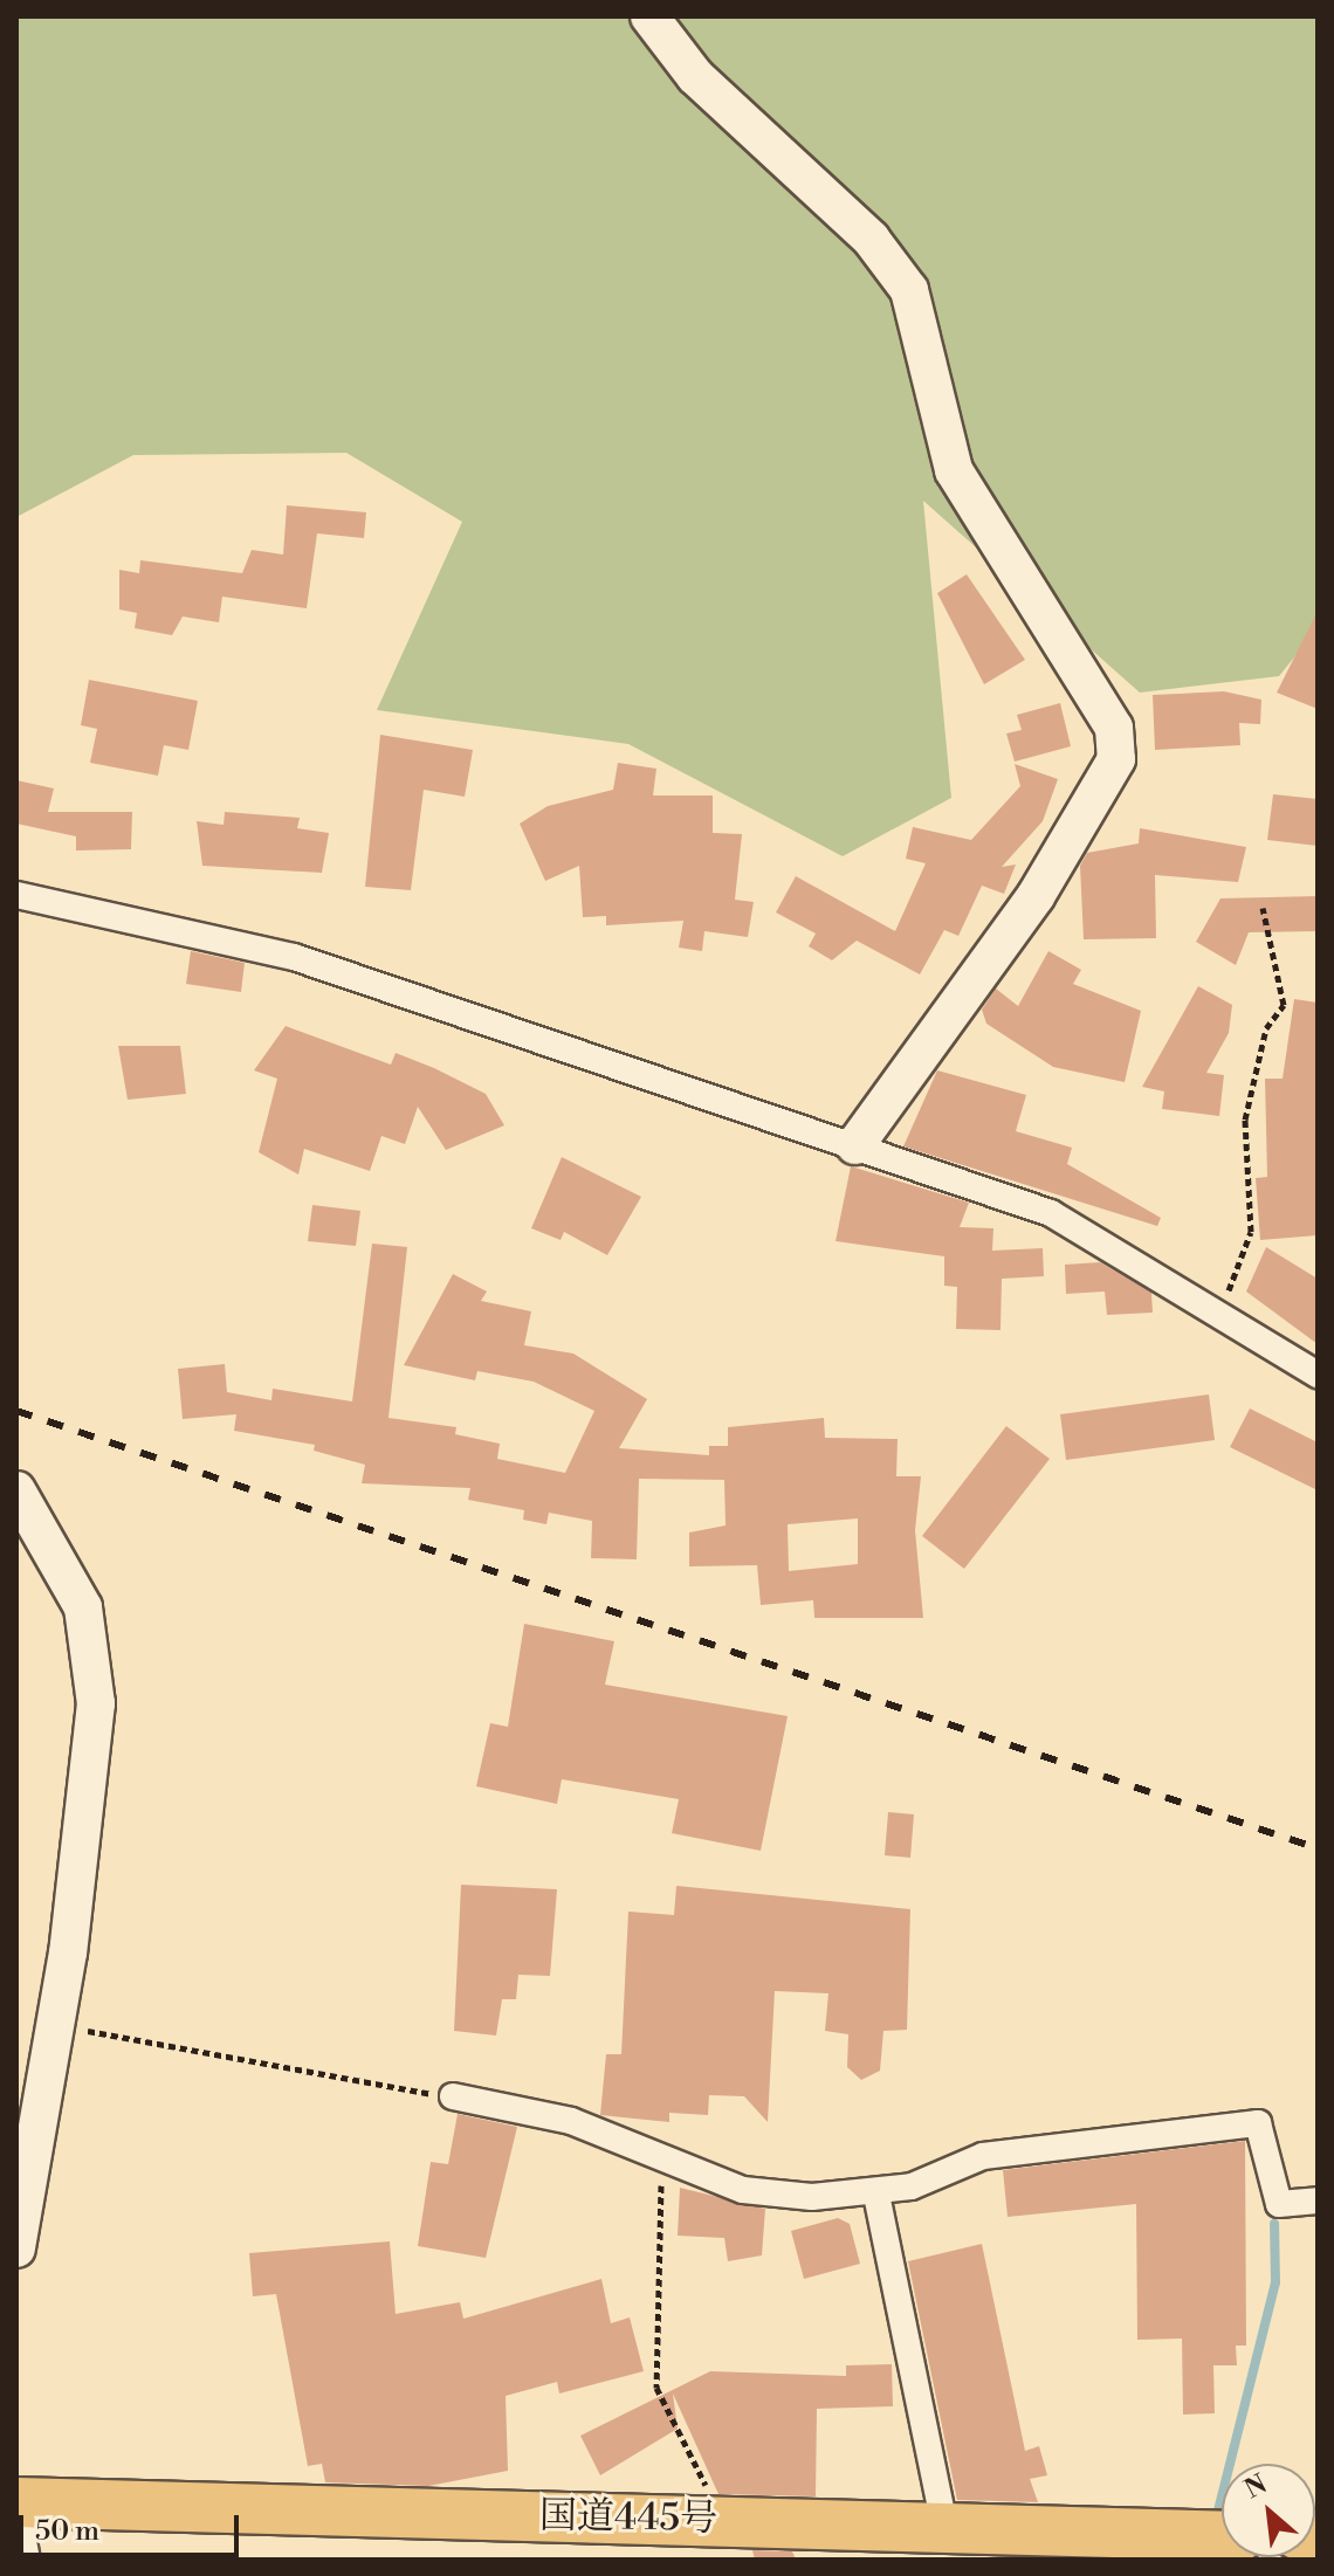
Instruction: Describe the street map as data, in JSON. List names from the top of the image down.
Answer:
{
  "streets": {
    "highway": ["国道445号"]
  },
  "scale_bar": "50 m",
  "north": "top left"
}
